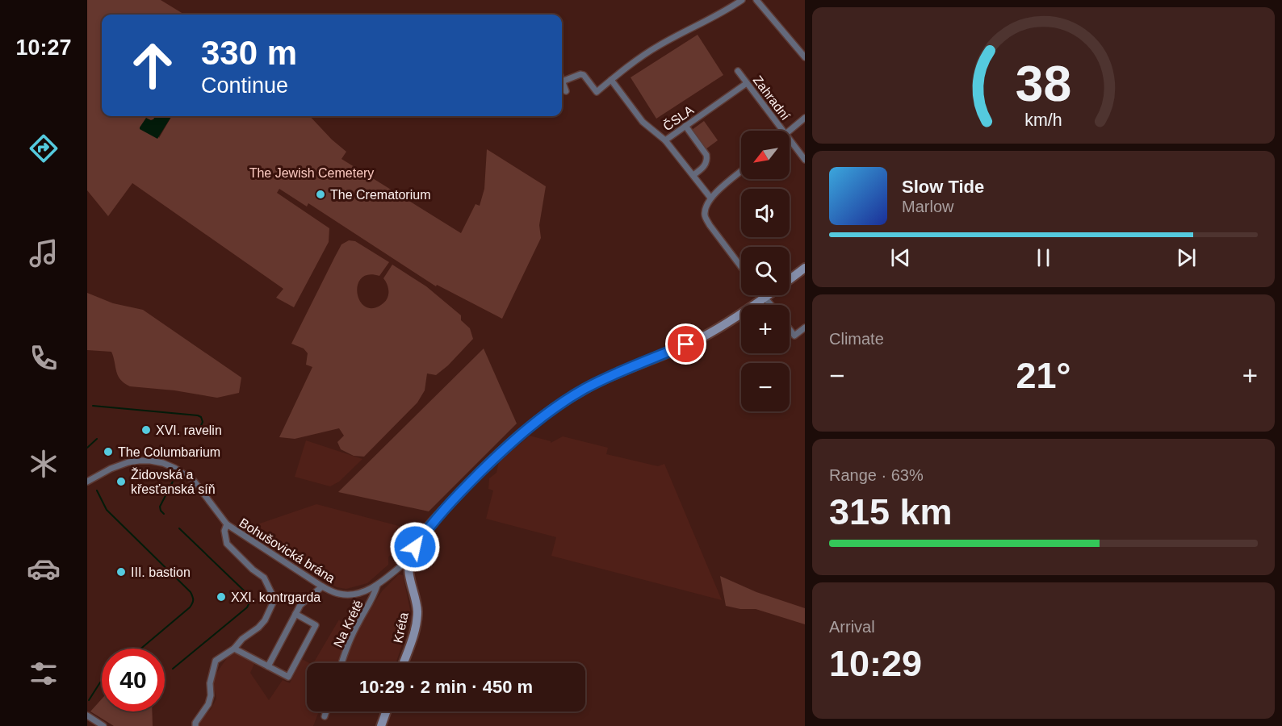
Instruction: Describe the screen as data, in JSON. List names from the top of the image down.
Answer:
{
  "streets": {
    "street": [
      "Zahradní",
      "ČSLA",
      "Bohušovická brána",
      "Na Krétě",
      "Kréta"
    ]
  },
  "crossings": [
    ["Zahradní", "ČSLA"],
    ["Bohušovická brána", "Na Krétě"],
    ["Bohušovická brána", "Kréta"]
  ],
  "parks": ["The Jewish Cemetery"],
  "places": [
    "The Crematorium",
    "XVI. ravelin",
    "The Columbarium",
    "Židovská a křesťanská síň",
    "III. bastion",
    "XXI. kontrgarda"
  ],
  "north": "bottom left",
  "page": {
    "tabs": "10:27",
    "turn": ["330 m", "Continue"],
    "map_buttons": ["+", "−"],
    "song": ["Slow Tide", "Marlow"],
    "tile": [
      "Climate",
      ["Range · 63%", "315 km"],
      ["Arrival", "10:29"]
    ],
    "heat": ["−", "21°", "+"],
    "limit": "40",
    "trip": "10:29 · 2 min · 450 m",
    "gauge": ["38", "km/h"]
  }
}
